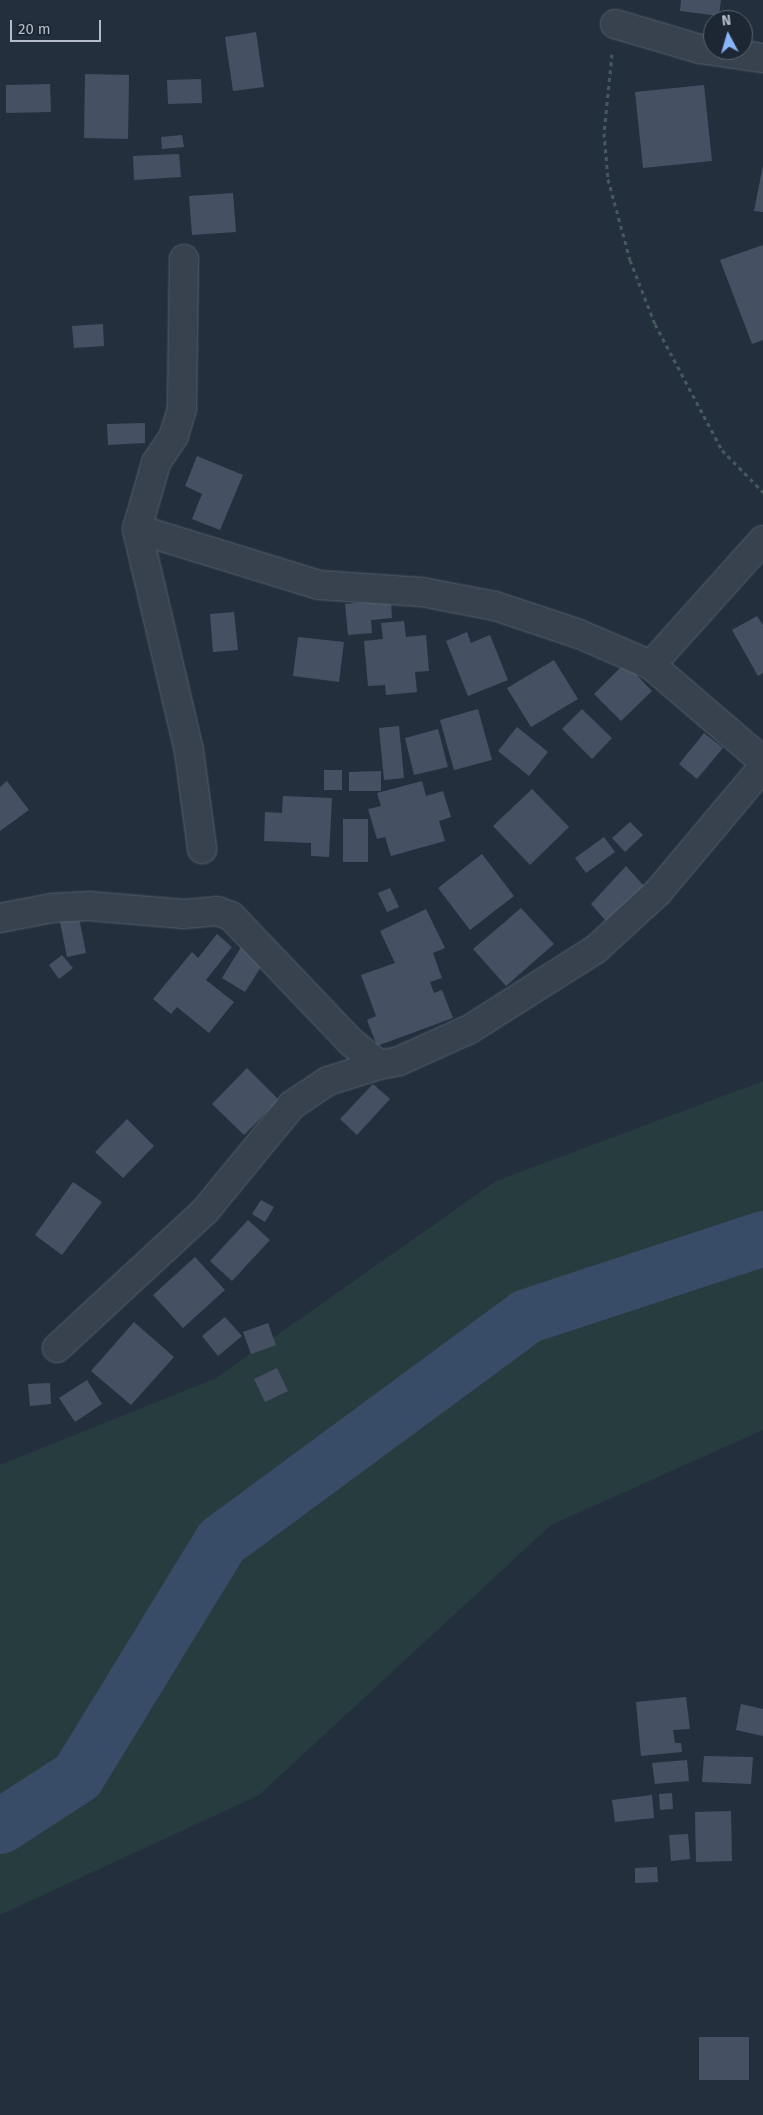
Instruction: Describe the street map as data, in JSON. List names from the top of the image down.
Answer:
{
  "scale_bar": "20 m",
  "north": "top"
}
